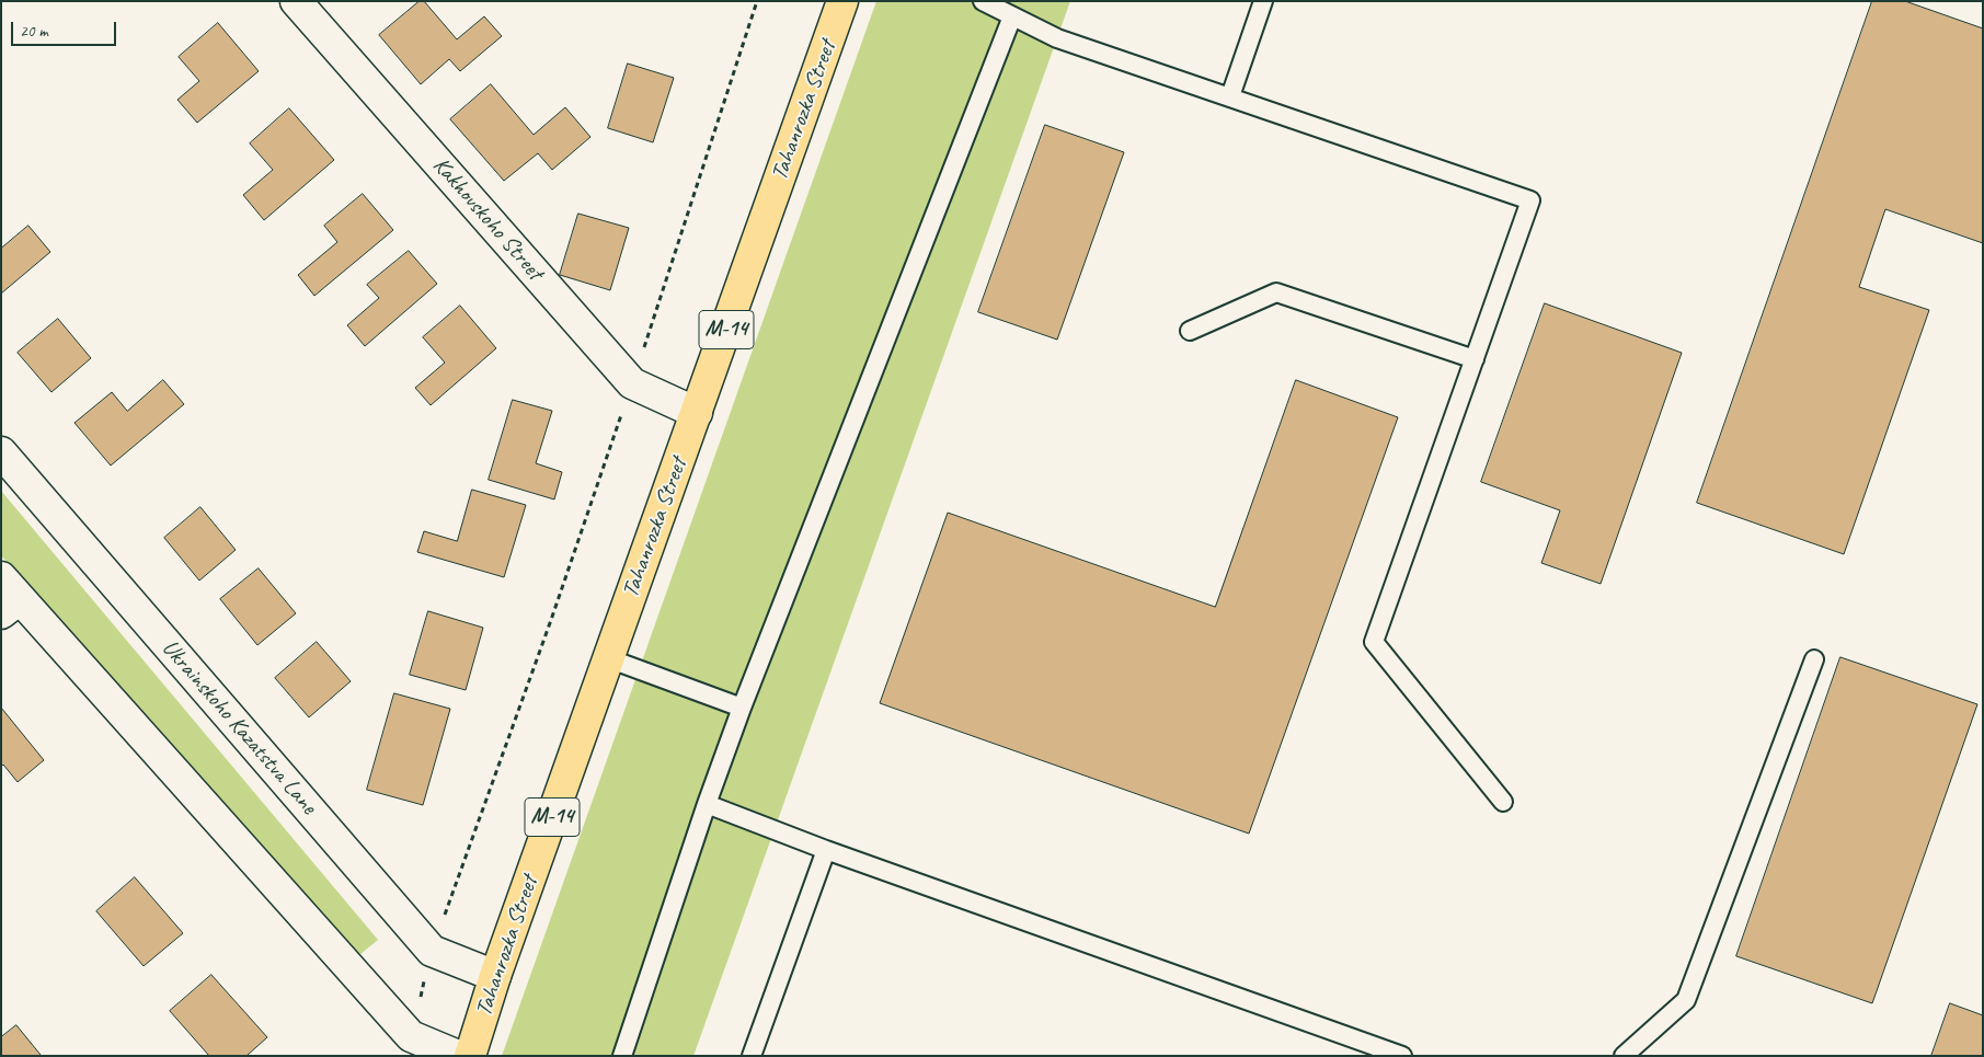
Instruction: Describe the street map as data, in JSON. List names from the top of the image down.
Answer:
{
  "streets": {
    "highway": ["Tahanrozka Street", "М-14"],
    "street": ["Kakhovskoho Street", "Ukrainskoho Kazatstva Lane"]
  },
  "crossings": [
    ["Tahanrozka Street", "Kakhovskoho Street"],
    ["Tahanrozka Street", "Ukrainskoho Kazatstva Lane"]
  ],
  "scale_bar": "20 m"
}
